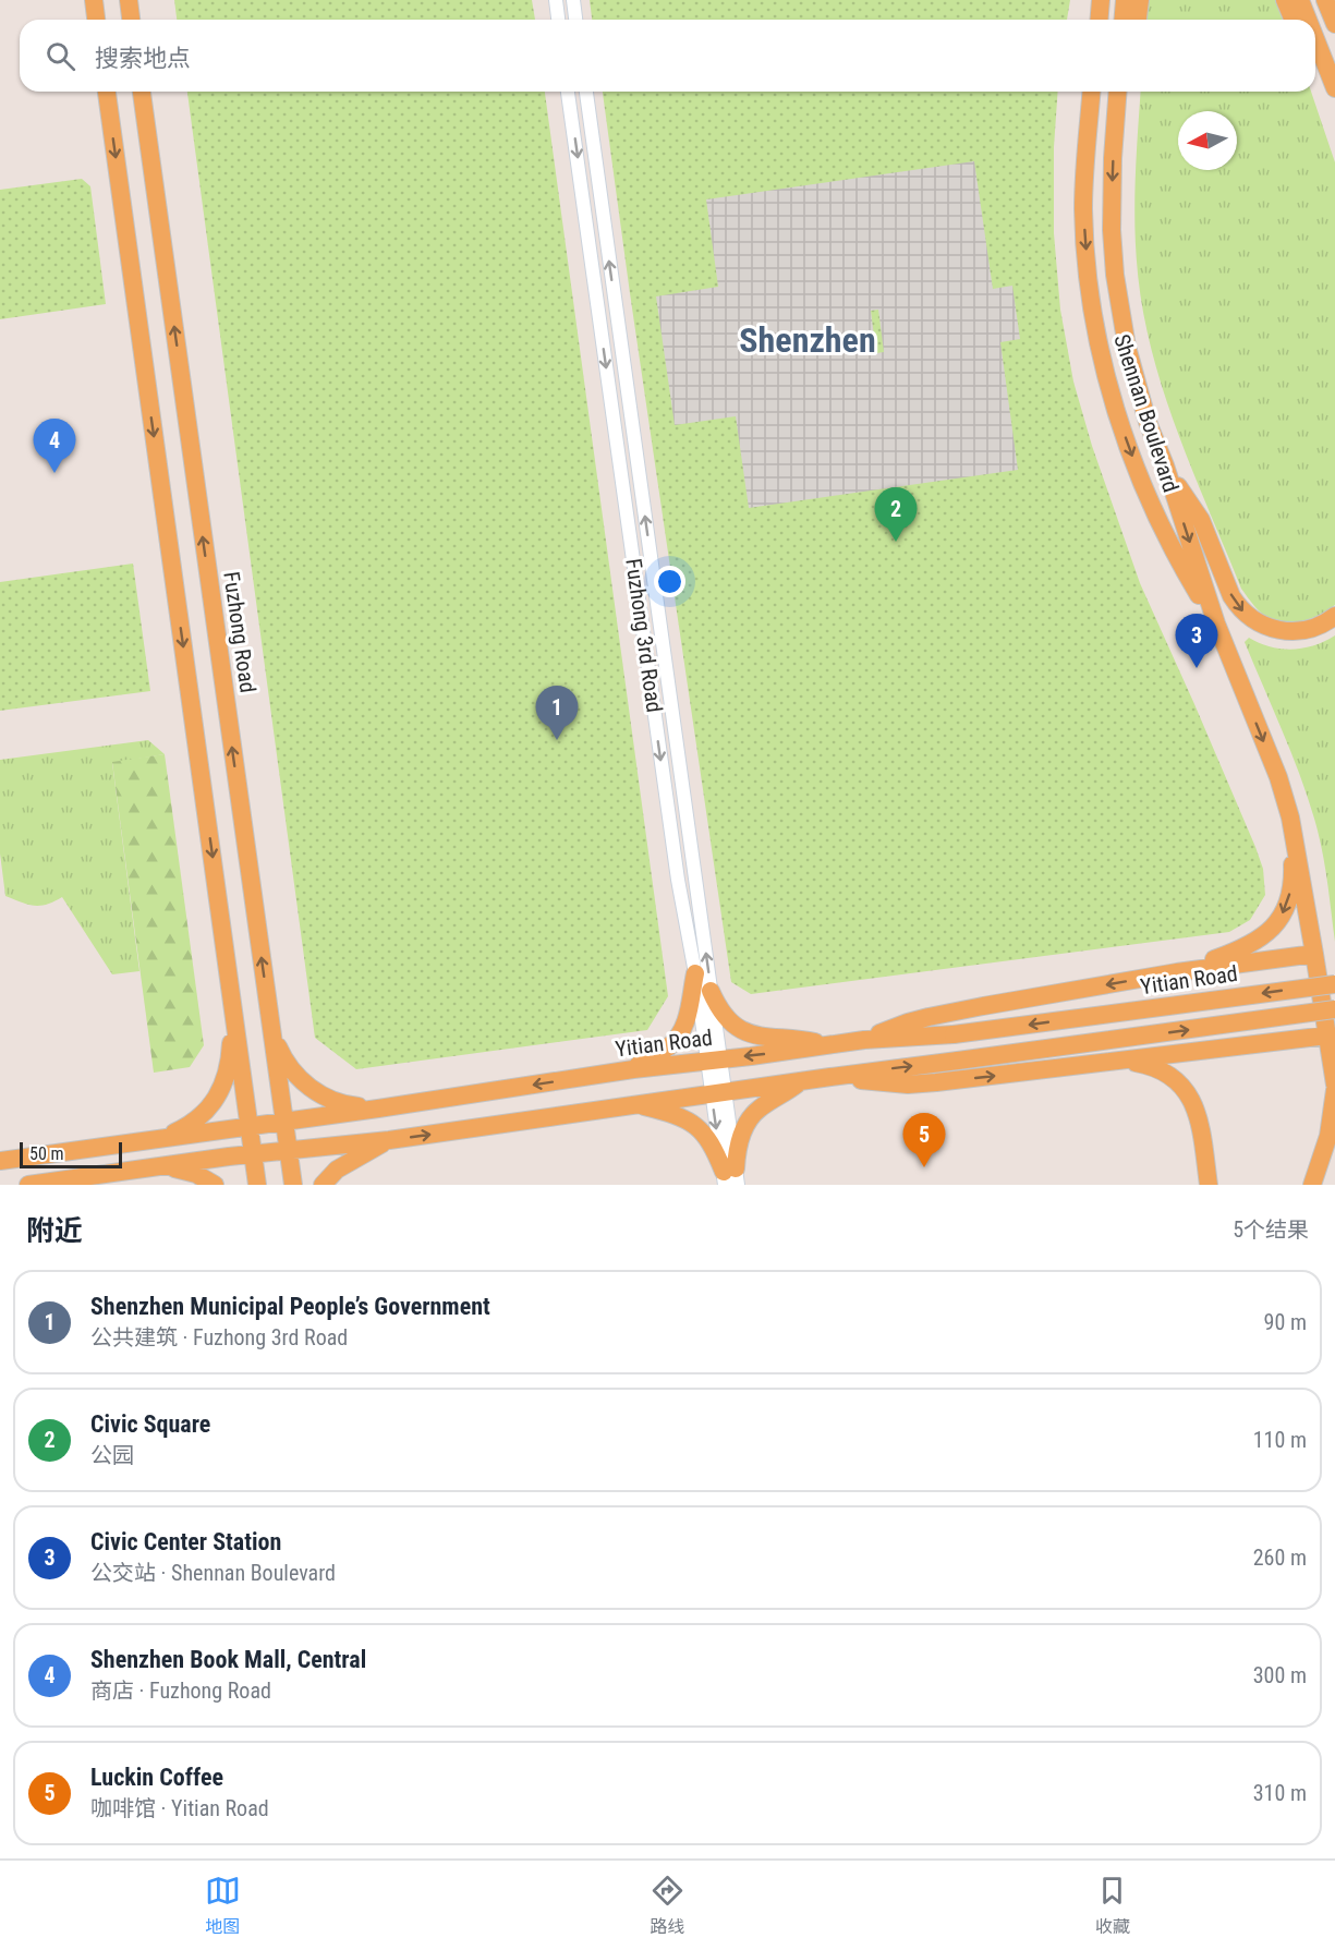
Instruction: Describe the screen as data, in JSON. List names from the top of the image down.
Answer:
{
  "streets": {
    "main road": ["Shennan Boulevard", "Fuzhong Road", "Yitian Road"],
    "street": ["Fuzhong 3rd Road"]
  },
  "crossings": [
    ["Fuzhong Road", "Yitian Road"],
    ["Fuzhong 3rd Road", "Yitian Road"]
  ],
  "one_way": ["Shennan Boulevard"],
  "districts": ["Shenzhen"],
  "scale_bar": "50 m",
  "north": "left",
  "page": {
    "search": "搜索地点",
    "pins": [
      "4",
      "2",
      "3",
      "1",
      "5"
    ],
    "scale": "50 m",
    "heading": ["附近", "5个结果"],
    "list": [
      {
        "mark": "1",
        "name": "Shenzhen Municipal People’s Government",
        "note": "公共建筑 · Fuzhong 3rd Road",
        "value": "90 m"
      },
      {
        "mark": "2",
        "name": "Civic Square",
        "note": "公园",
        "value": "110 m"
      },
      {
        "mark": "3",
        "name": "Civic Center Station",
        "note": "公交站 · Shennan Boulevard",
        "value": "260 m"
      },
      {
        "mark": "4",
        "name": "Shenzhen Book Mall, Central",
        "note": "商店 · Fuzhong Road",
        "value": "300 m"
      },
      {
        "mark": "5",
        "name": "Luckin Coffee",
        "note": "咖啡馆 · Yitian Road",
        "value": "310 m"
      }
    ],
    "nav": ["地图", "路线", "收藏"]
  }
}
